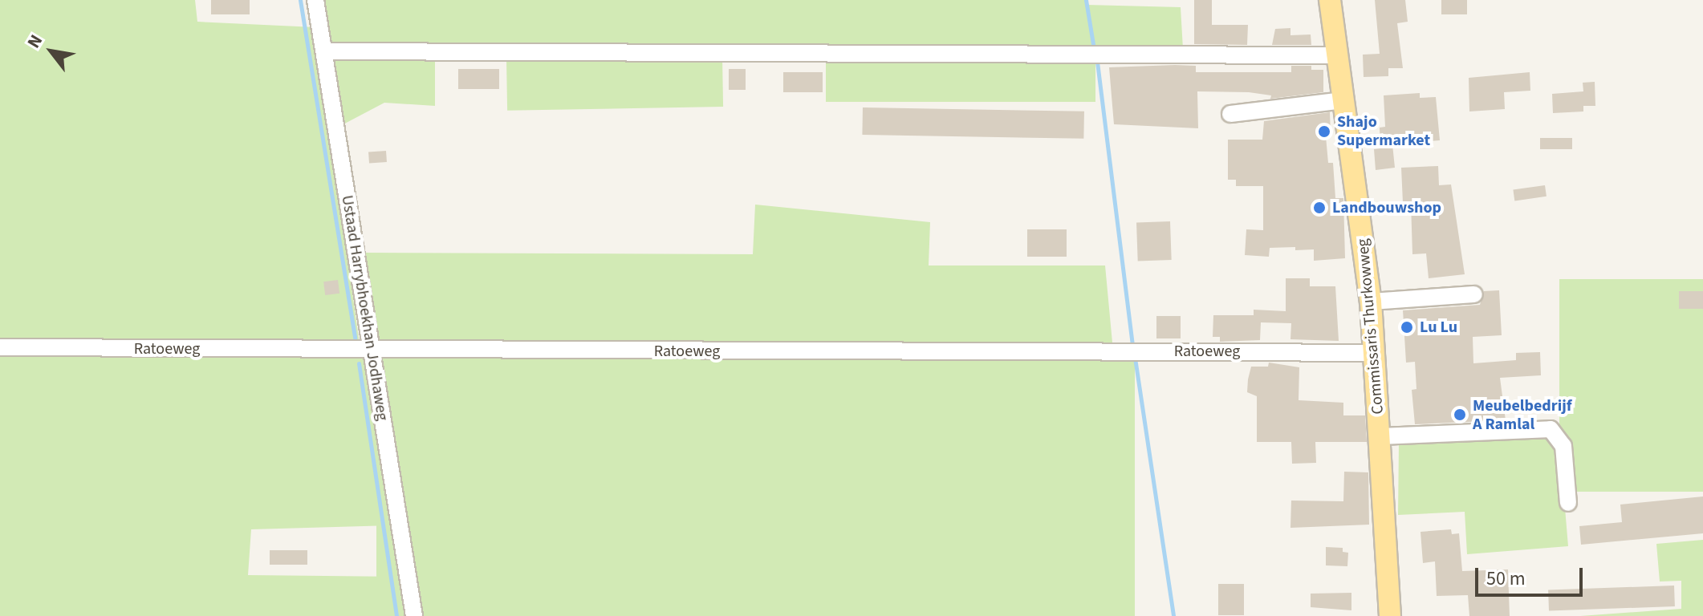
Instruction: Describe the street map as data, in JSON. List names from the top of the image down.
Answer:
{
  "streets": {
    "main road": ["Commissaris Thurkowweg"],
    "street": ["Ustaad Harrybhoekhan Jodhaweg", "Ratoeweg"]
  },
  "crossings": [
    ["Ustaad Harrybhoekhan Jodhaweg", "Ratoeweg"],
    ["Commissaris Thurkowweg", "Ratoeweg"]
  ],
  "places": [
    "Shajo Supermarket",
    "Landbouwshop",
    "Lu Lu",
    "Meubelbedrijf A Ramlal"
  ],
  "scale_bar": "50 m",
  "north": "top left"
}
